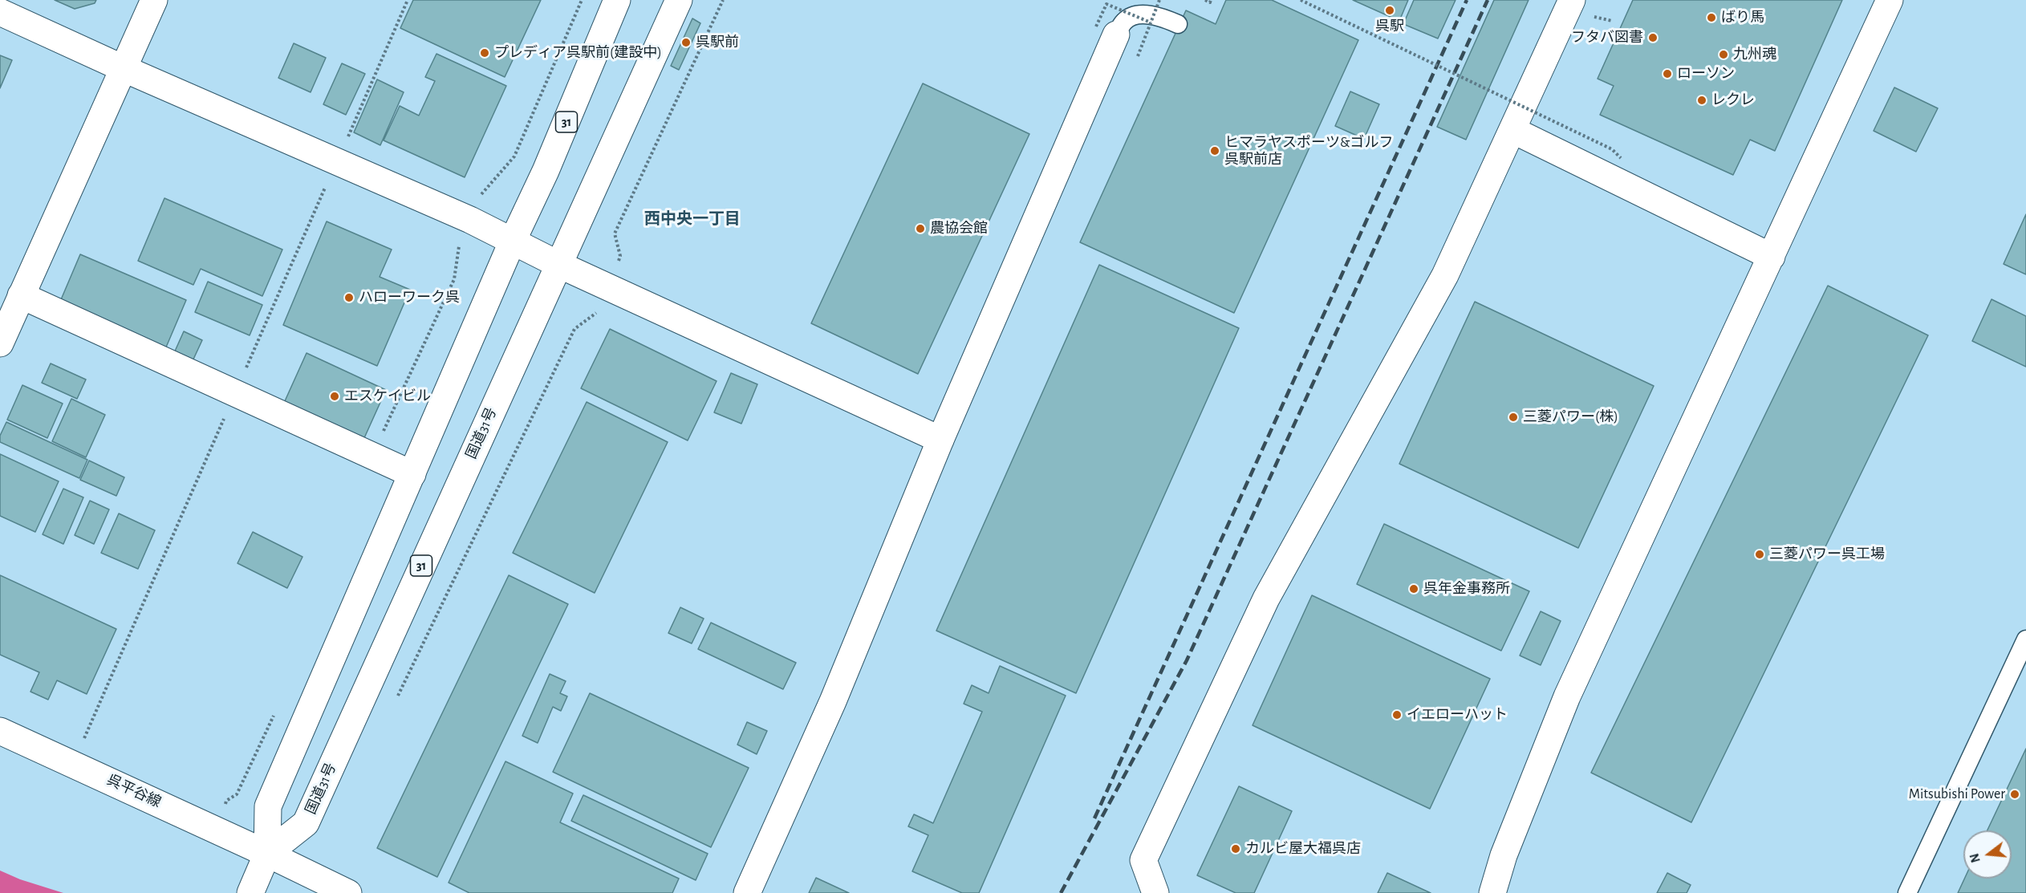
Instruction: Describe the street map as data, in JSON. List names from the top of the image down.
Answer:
{
  "streets": {
    "main road": ["31", "国道31号", "呉平谷線"]
  },
  "crossings": [
    ["国道31号", "呉平谷線"]
  ],
  "districts": ["西中央一丁目"],
  "places": [
    "呉駅",
    "ばり馬",
    "フタバ図書",
    "呉駅前",
    "プレディア呉駅前(建設中)",
    "九州魂",
    "ローソン",
    "レクレ",
    "ヒマラヤスポーツ&ゴルフ 呉駅前店",
    "農協会館",
    "ハローワーク呉",
    "エスケイビル",
    "三菱パワー(株)",
    "三菱パワー呉工場",
    "呉年金事務所",
    "イエローハット",
    "Mitsubishi Power",
    "カルビ屋大福呉店"
  ],
  "north": "left"
}
